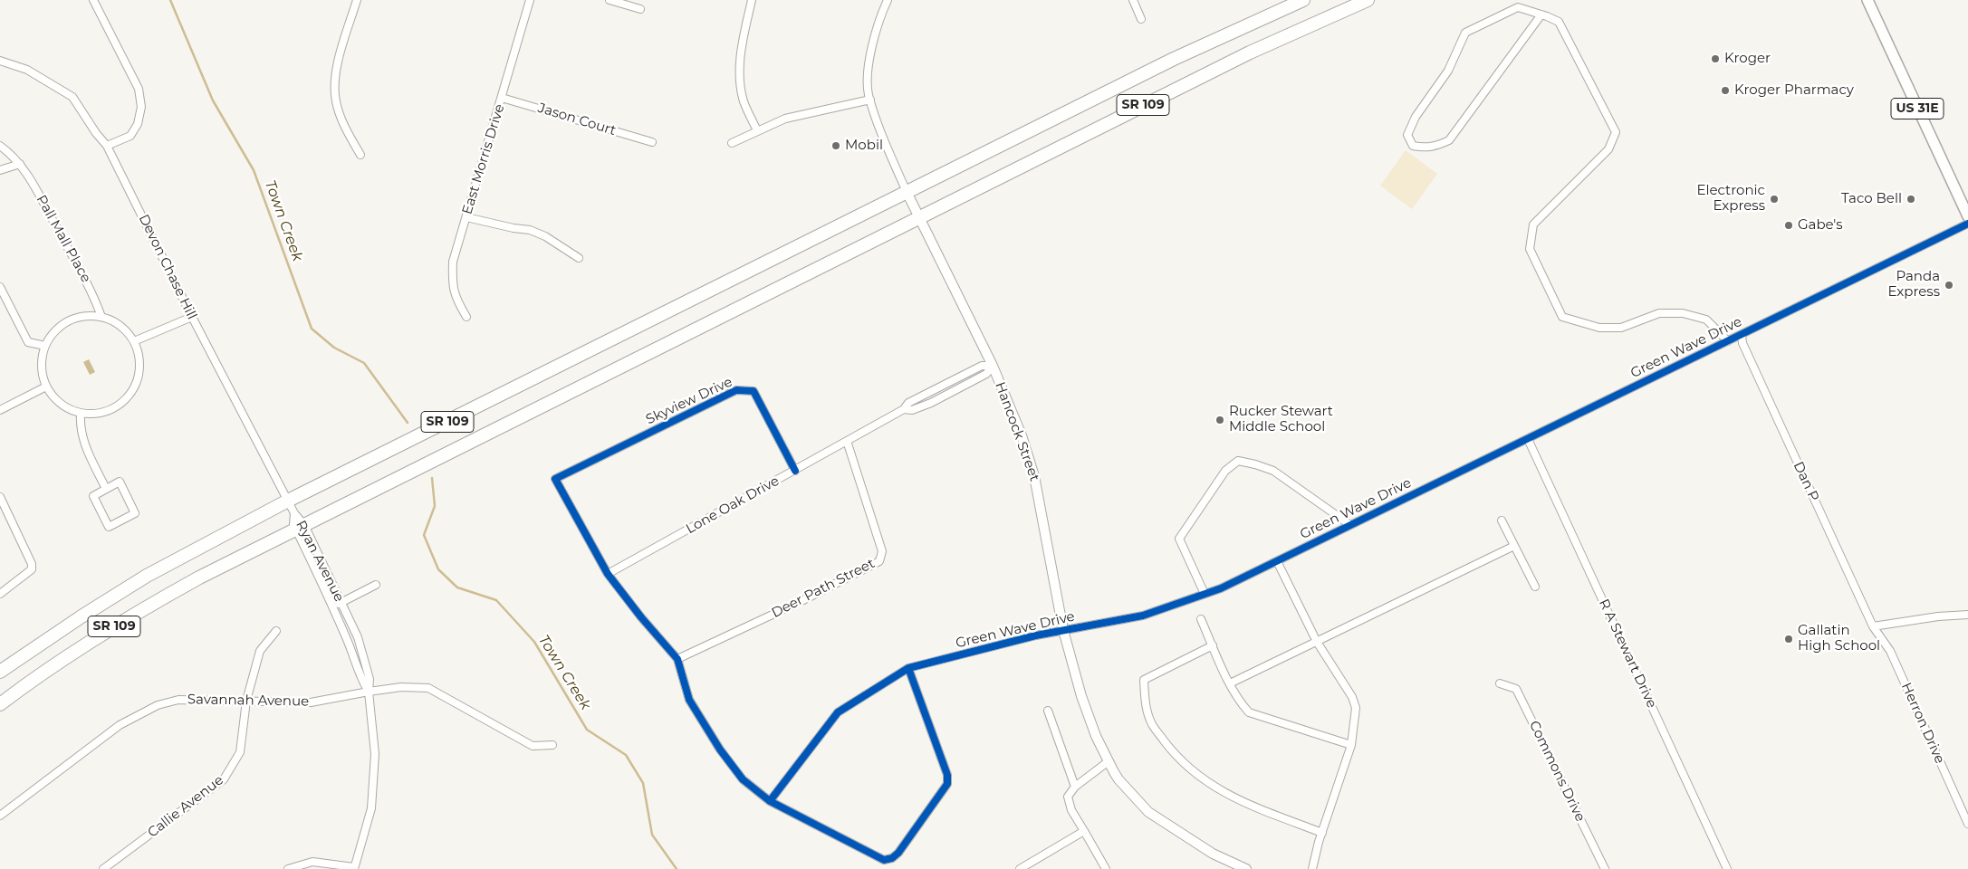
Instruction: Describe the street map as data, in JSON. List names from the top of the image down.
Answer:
{
  "streets": {
    "highway": ["SR 109"],
    "main road": ["US 31E"],
    "street": [
      "Jason Court",
      "East Morris Drive",
      "Pall Mall Place",
      "Devon Chase Hill",
      "Green Wave Drive",
      "Skyview Drive",
      "Hancock Street",
      "Dan P",
      "Lone Oak Drive",
      "Ryan Avenue",
      "Deer Path Street",
      "R A Stewart Drive",
      "Savannah Avenue",
      "Herron Drive",
      "Commons Drive",
      "Callie Avenue"
    ]
  },
  "crossings": [
    ["SR 109", "Devon Chase Hill"],
    ["SR 109", "Hancock Street"],
    ["SR 109", "Ryan Avenue"],
    ["Jason Court", "East Morris Drive"],
    ["Devon Chase Hill", "Ryan Avenue"],
    ["Green Wave Drive", "Hancock Street"],
    ["Green Wave Drive", "Dan P"],
    ["Green Wave Drive", "R A Stewart Drive"],
    ["Skyview Drive", "Lone Oak Drive"],
    ["Hancock Street", "Lone Oak Drive"],
    ["Dan P", "Herron Drive"],
    ["Lone Oak Drive", "Deer Path Street"],
    ["Ryan Avenue", "Savannah Avenue"],
    ["Savannah Avenue", "Callie Avenue"]
  ],
  "water": ["Town Creek"],
  "places": [
    "Kroger",
    "Kroger Pharmacy",
    "Mobil",
    "Electronic Express",
    "Taco Bell",
    "Gabe's",
    "Panda Express",
    "Rucker Stewart Middle School",
    "Gallatin High School"
  ]
}
